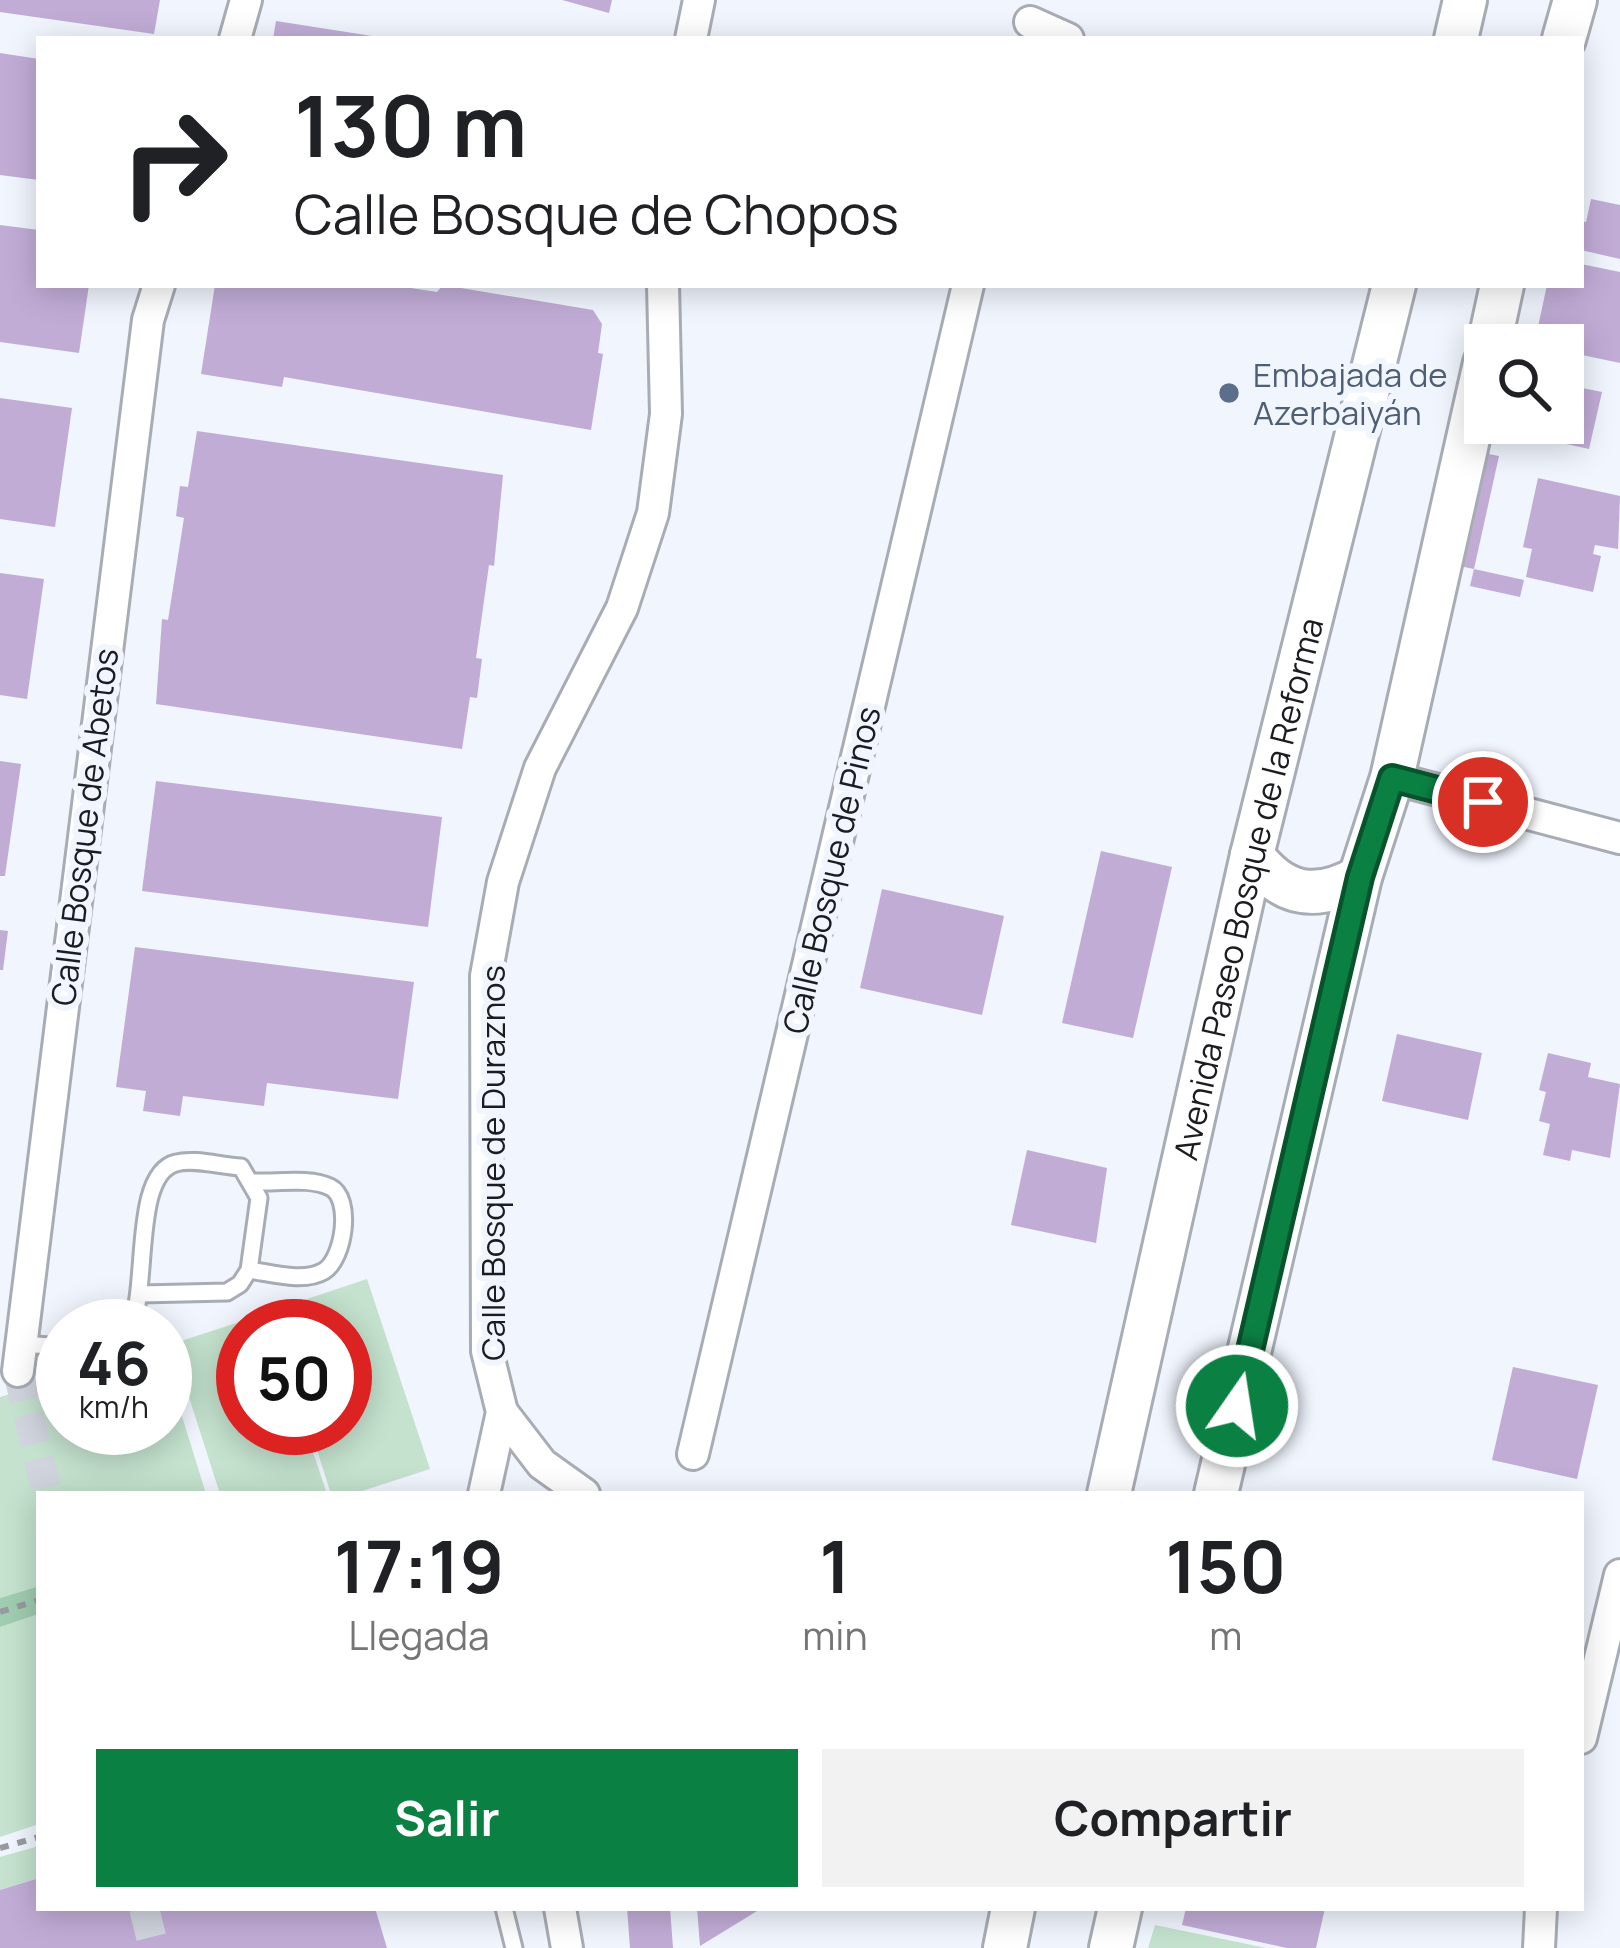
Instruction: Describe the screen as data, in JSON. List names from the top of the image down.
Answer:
{
  "streets": {
    "main road": ["Avenida Paseo Bosque de la Reforma"],
    "street": ["Calle Bosque de Abetos", "Calle Bosque de Pinos", "Calle Bosque de Duraznos"]
  },
  "places": ["Embajada de Azerbaiyán"],
  "page": {
    "turn": ["130 m", "Calle Bosque de Chopos"],
    "speed": "46 km/h",
    "limit": "50",
    "eta": [
      "17:19",
      "Llegada",
      "1",
      "min",
      "150",
      "m"
    ],
    "buttons": ["Salir", "Compartir"]
  }
}
